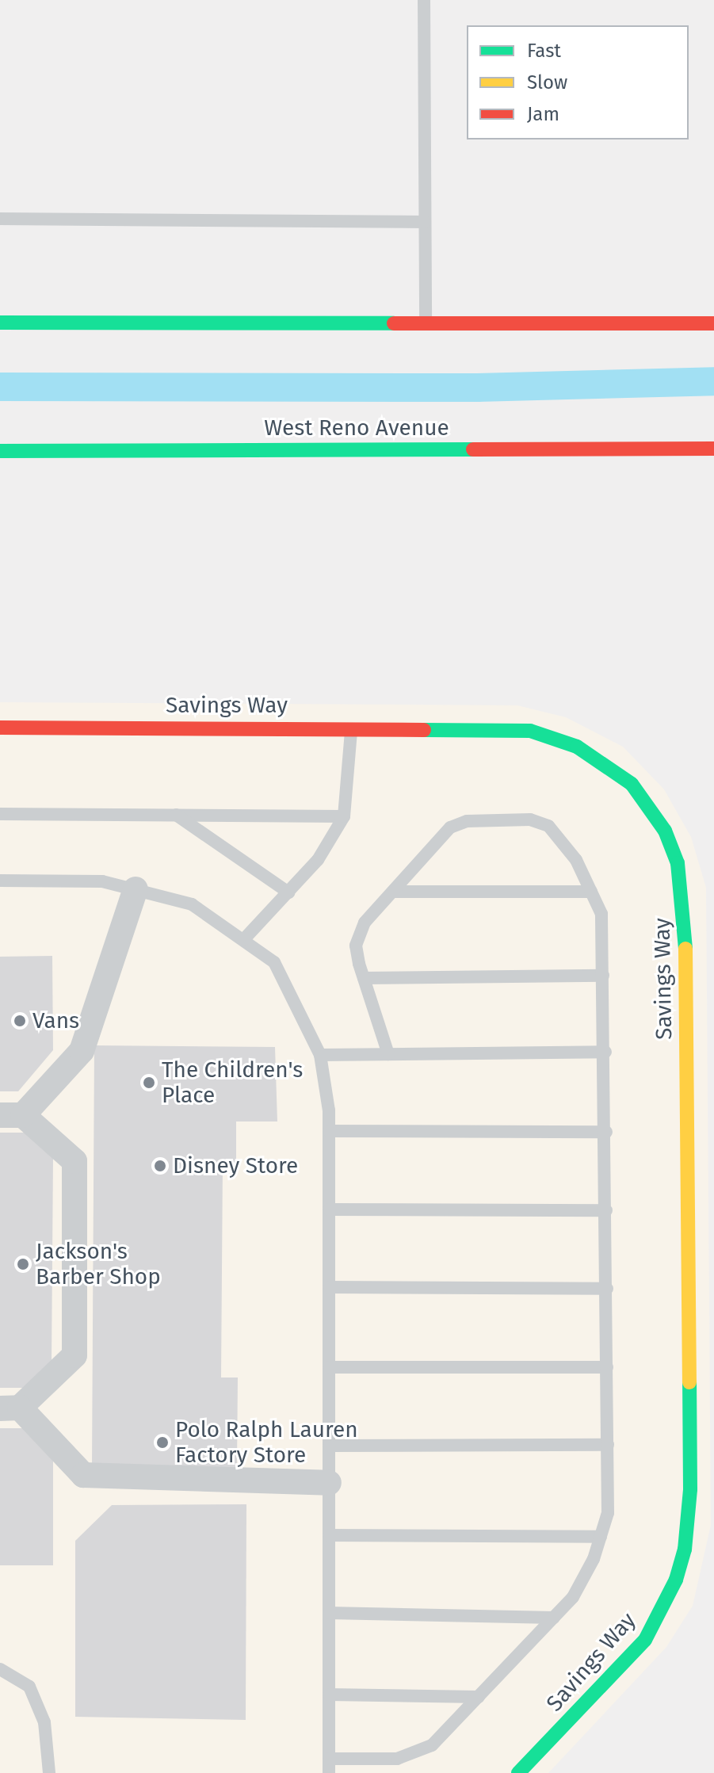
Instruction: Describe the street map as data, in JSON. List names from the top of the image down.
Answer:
{
  "streets": {
    "street": ["West Reno Avenue", "Savings Way"]
  },
  "places": [
    "Vans",
    "The Children's Place",
    "Disney Store",
    "Jackson's Barber Shop",
    "Polo Ralph Lauren Factory Store"
  ],
  "legend": ["Fast", "Slow", "Jam"]
}
